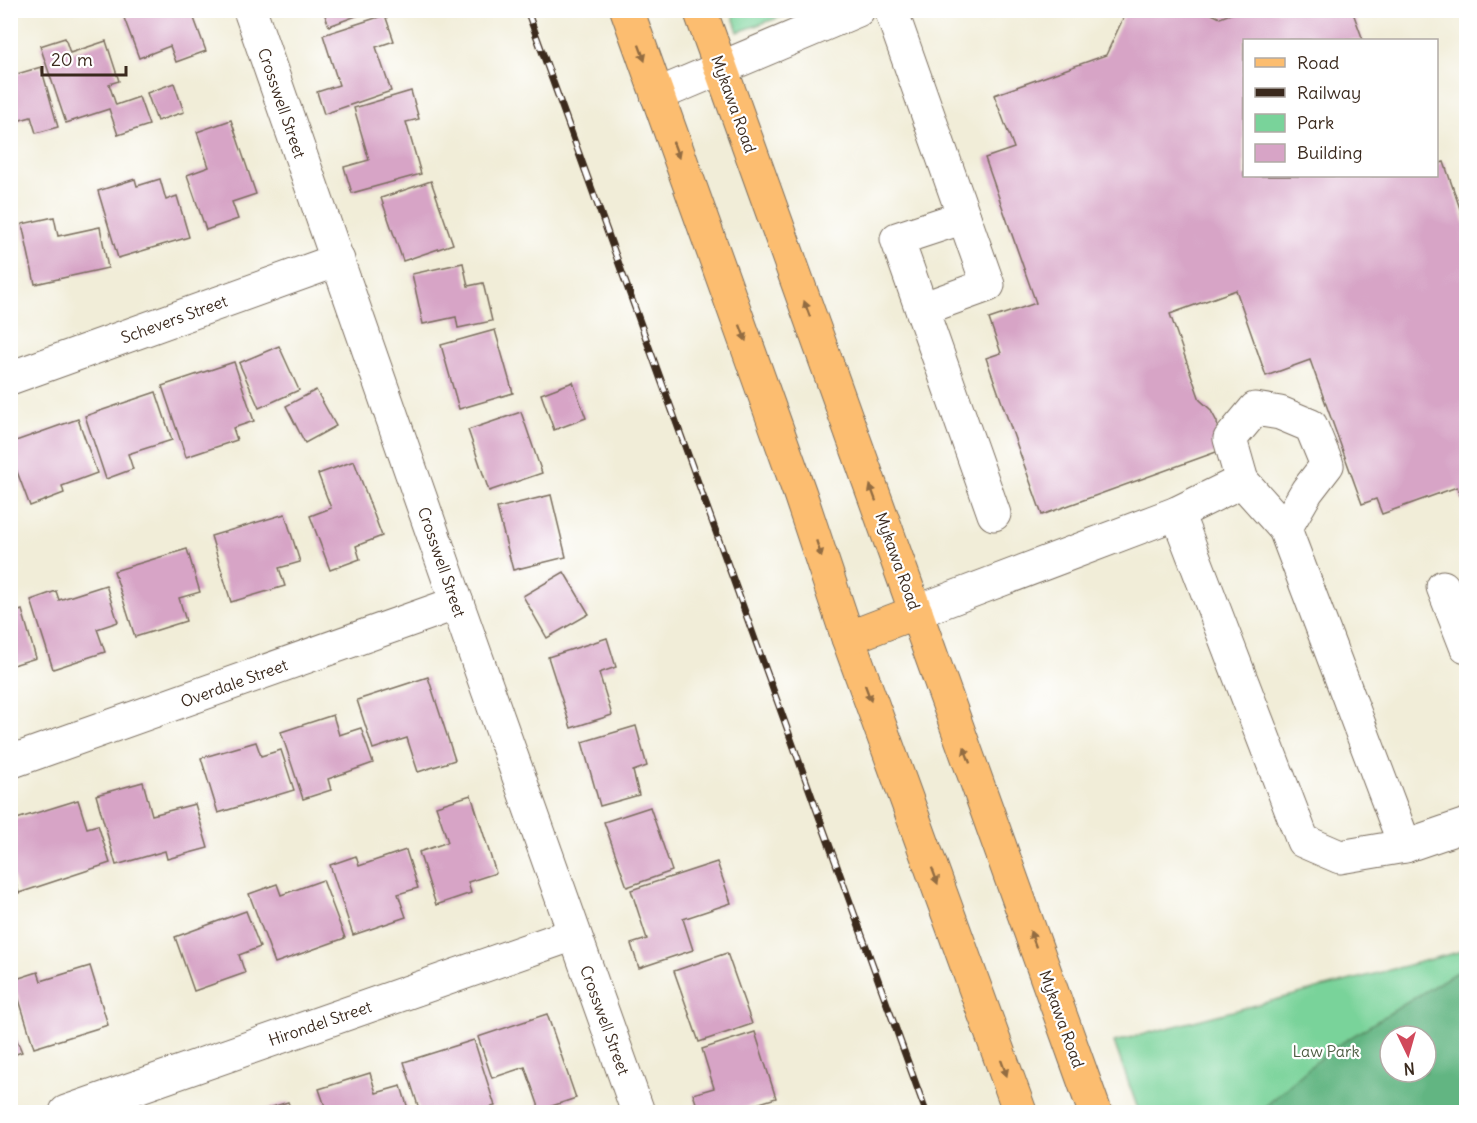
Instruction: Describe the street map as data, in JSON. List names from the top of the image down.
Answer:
{
  "streets": {
    "main road": ["Mykawa Road"],
    "street": [
      "Crosswell Street",
      "Schevers Street",
      "Overdale Street",
      "Hirondel Street"
    ]
  },
  "crossings": [
    ["Crosswell Street", "Schevers Street"],
    ["Crosswell Street", "Overdale Street"],
    ["Crosswell Street", "Hirondel Street"]
  ],
  "parks": ["Law Park"],
  "legend": [
    "Road",
    "Railway",
    "Park",
    "Building"
  ],
  "scale_bar": "20 m",
  "north": "bottom"
}
